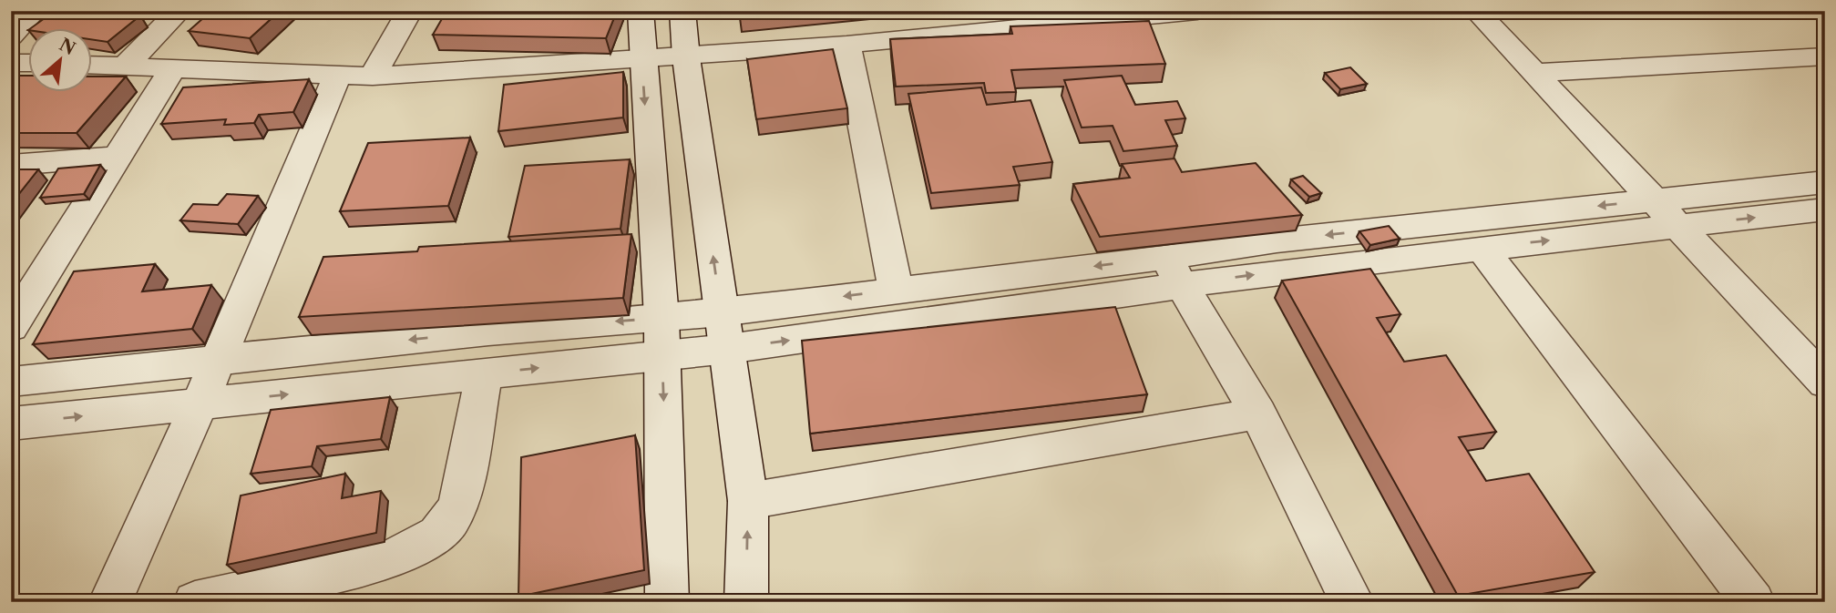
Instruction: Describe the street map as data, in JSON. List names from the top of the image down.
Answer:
{
  "north": "top right"
}
